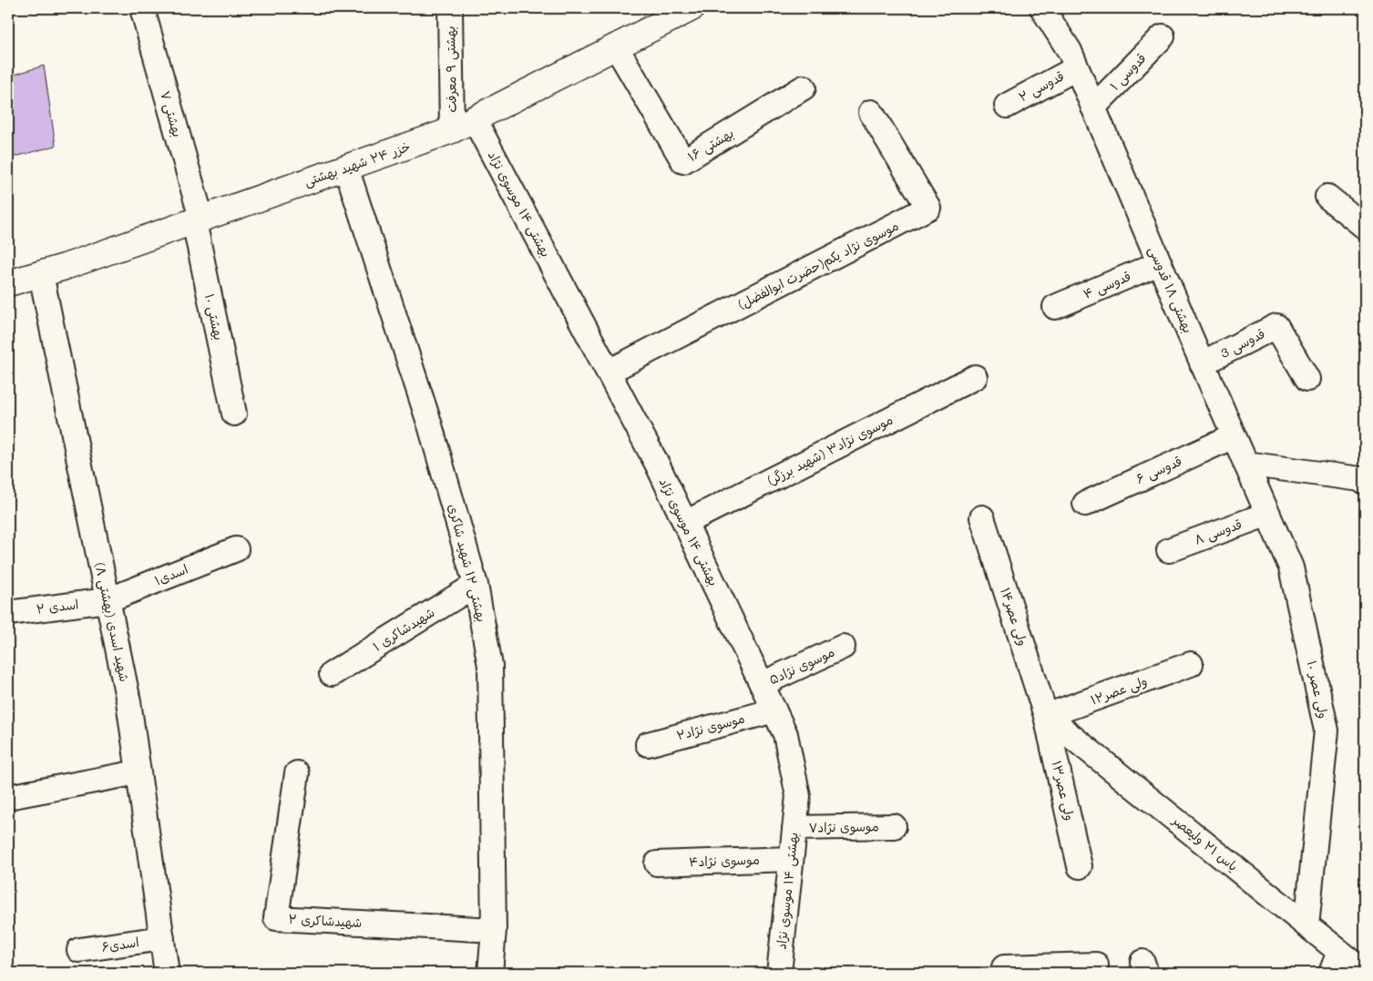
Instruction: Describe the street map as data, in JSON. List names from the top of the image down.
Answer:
{
  "streets": {
    "street": [
      "بهشتی ۹ معرفت",
      "قدوسی ۱",
      "قدوسی ۲",
      "بهشتی ۷",
      "بهشتی ۱۶",
      "خزر ۲۴ شهید بهشتی",
      "بهشتی ۱۴ موسوی نژاد",
      "موسوی نژاد یکم(حضرت ابوالفضل)",
      "قدوسی ۴",
      "بهشتی ۱۸ قدوسی",
      "بهشتی ۱۰",
      "قدوسی 3",
      "موسوی نژاد۳ (شهید برزگر)",
      "قدوسی ۶",
      "قدوسی ۸",
      "بهشتی ۱۲ شهید شاکری",
      "اسدی۱",
      "اسدی ۲",
      "ولی عصر۱۴",
      "شهید اسدی (بهشتی ۸)",
      "شهیدشاکری ۱",
      "موسوی نژاد۵",
      "ولی عصر ۱۰",
      "ولی عصر۱۲",
      "موسوی نژاد۲",
      "ولی عصر۱۳",
      "موسوی نژاد۷",
      "یاس ۲۱ ولیعصر",
      "موسوی نژاد۴",
      "شهیدشاکری ۲",
      "اسدی۶"
    ]
  },
  "crossings": [
    ["بهشتی ۹ معرفت", "خزر ۲۴ شهید بهشتی"],
    ["قدوسی ۱", "بهشتی ۱۸ قدوسی"],
    ["قدوسی ۲", "بهشتی ۱۸ قدوسی"],
    ["بهشتی ۷", "خزر ۲۴ شهید بهشتی"],
    ["بهشتی ۷", "بهشتی ۱۰"],
    ["بهشتی ۱۶", "خزر ۲۴ شهید بهشتی"],
    ["خزر ۲۴ شهید بهشتی", "بهشتی ۱۴ موسوی نژاد"],
    ["خزر ۲۴ شهید بهشتی", "بهشتی ۱۰"],
    ["خزر ۲۴ شهید بهشتی", "بهشتی ۱۲ شهید شاکری"],
    ["خزر ۲۴ شهید بهشتی", "شهید اسدی (بهشتی ۸)"],
    ["بهشتی ۱۴ موسوی نژاد", "موسوی نژاد یکم(حضرت ابوالفضل)"],
    ["بهشتی ۱۴ موسوی نژاد", "موسوی نژاد۳ (شهید برزگر)"],
    ["بهشتی ۱۴ موسوی نژاد", "موسوی نژاد۵"],
    ["بهشتی ۱۴ موسوی نژاد", "موسوی نژاد۲"],
    ["بهشتی ۱۴ موسوی نژاد", "موسوی نژاد۷"],
    ["بهشتی ۱۴ موسوی نژاد", "موسوی نژاد۴"],
    ["قدوسی ۴", "بهشتی ۱۸ قدوسی"],
    ["بهشتی ۱۸ قدوسی", "قدوسی 3"],
    ["بهشتی ۱۸ قدوسی", "قدوسی ۶"],
    ["بهشتی ۱۸ قدوسی", "ولی عصر ۱۰"],
    ["قدوسی ۸", "ولی عصر ۱۰"],
    ["بهشتی ۱۲ شهید شاکری", "شهیدشاکری ۱"],
    ["بهشتی ۱۲ شهید شاکری", "شهیدشاکری ۲"],
    ["اسدی۱", "اسدی ۲"],
    ["اسدی۱", "شهید اسدی (بهشتی ۸)"],
    ["اسدی ۲", "شهید اسدی (بهشتی ۸)"],
    ["ولی عصر۱۴", "ولی عصر۱۲"],
    ["ولی عصر۱۴", "ولی عصر۱۳"],
    ["ولی عصر۱۴", "یاس ۲۱ ولیعصر"],
    ["شهید اسدی (بهشتی ۸)", "اسدی۶"],
    ["ولی عصر ۱۰", "یاس ۲۱ ولیعصر"],
    ["ولی عصر۱۲", "ولی عصر۱۳"],
    ["ولی عصر۱۲", "یاس ۲۱ ولیعصر"],
    ["ولی عصر۱۳", "یاس ۲۱ ولیعصر"]
  ]
}
